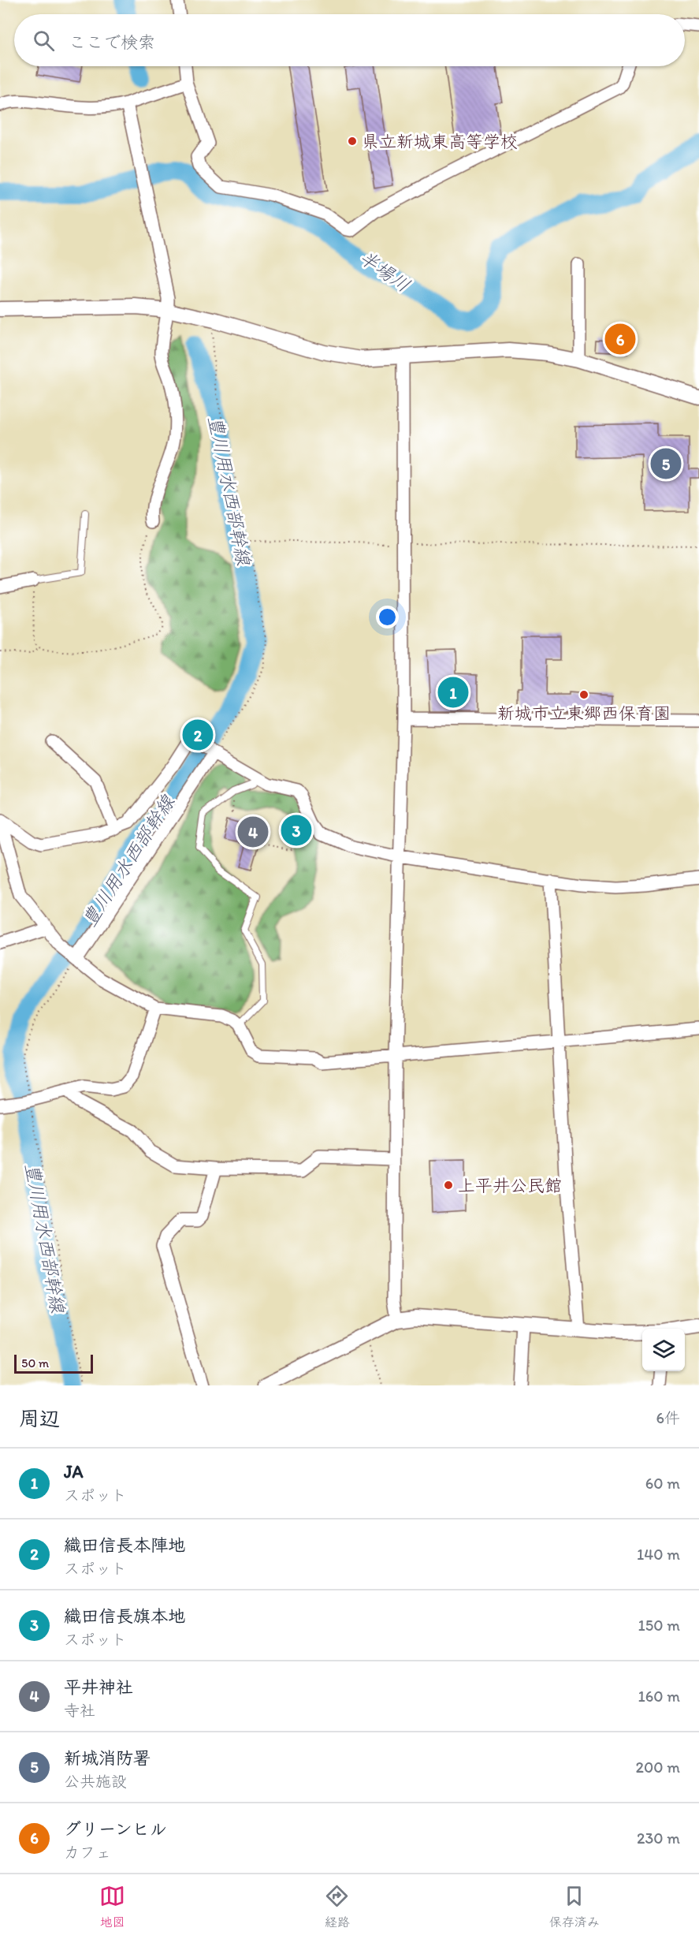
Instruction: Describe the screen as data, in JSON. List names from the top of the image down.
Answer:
{
  "water": ["半場川", "豊川用水西部幹線"],
  "places": ["県立新城東高等学校", "新城市立東郷西保育園", "上平井公民館"],
  "scale_bar": "50 m",
  "page": {
    "search": "ここで検索",
    "pins": [
      "6",
      "5",
      "1",
      "2",
      "3",
      "4"
    ],
    "scale": "50 m",
    "heading": ["周辺", "6件"],
    "list": [
      {
        "mark": "1",
        "name": "JA",
        "note": "スポット",
        "value": "60 m"
      },
      {
        "mark": "2",
        "name": "織田信長本陣地",
        "note": "スポット",
        "value": "140 m"
      },
      {
        "mark": "3",
        "name": "織田信長旗本地",
        "note": "スポット",
        "value": "150 m"
      },
      {
        "mark": "4",
        "name": "平井神社",
        "note": "寺社",
        "value": "160 m"
      },
      {
        "mark": "5",
        "name": "新城消防署",
        "note": "公共施設",
        "value": "200 m"
      },
      {
        "mark": "6",
        "name": "グリーンヒル",
        "note": "カフェ",
        "value": "230 m"
      }
    ],
    "nav": ["地図", "経路", "保存済み"]
  }
}
